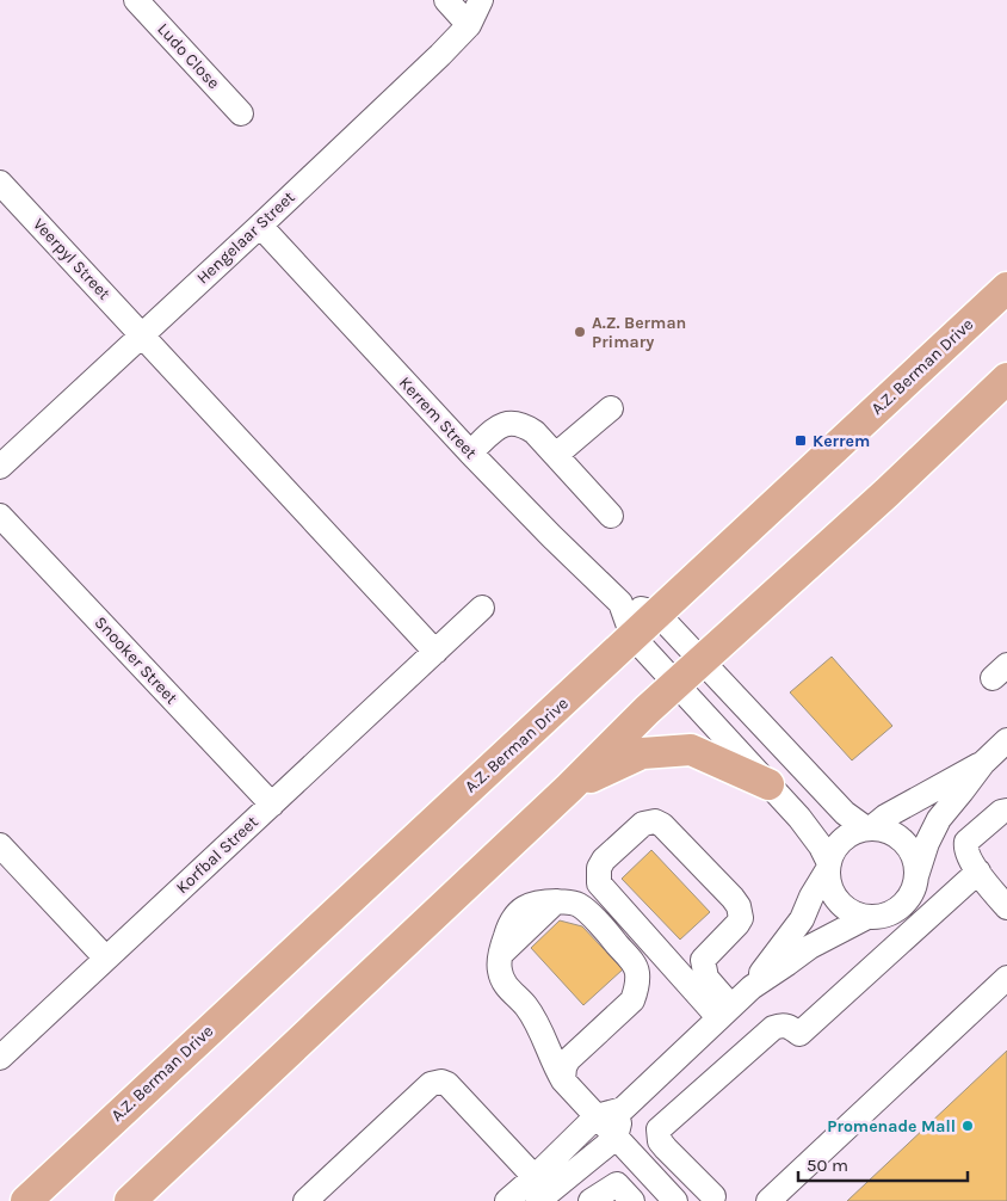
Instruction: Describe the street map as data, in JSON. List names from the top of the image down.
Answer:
{
  "streets": {
    "main road": ["A.Z. Berman Drive"],
    "street": [
      "Ludo Close",
      "Hengelaar Street",
      "Veerpyl Street",
      "Kerrem Street",
      "Snooker Street",
      "Korfbal Street"
    ]
  },
  "crossings": [
    ["Hengelaar Street", "Veerpyl Street"],
    ["Hengelaar Street", "Kerrem Street"],
    ["A.Z. Berman Drive", "Kerrem Street"],
    ["Snooker Street", "Korfbal Street"]
  ],
  "places": {
    "other": ["A.Z. Berman Primary", "Promenade Mall"],
    "transit": ["Kerrem"]
  },
  "scale_bar": "50 m"
}
